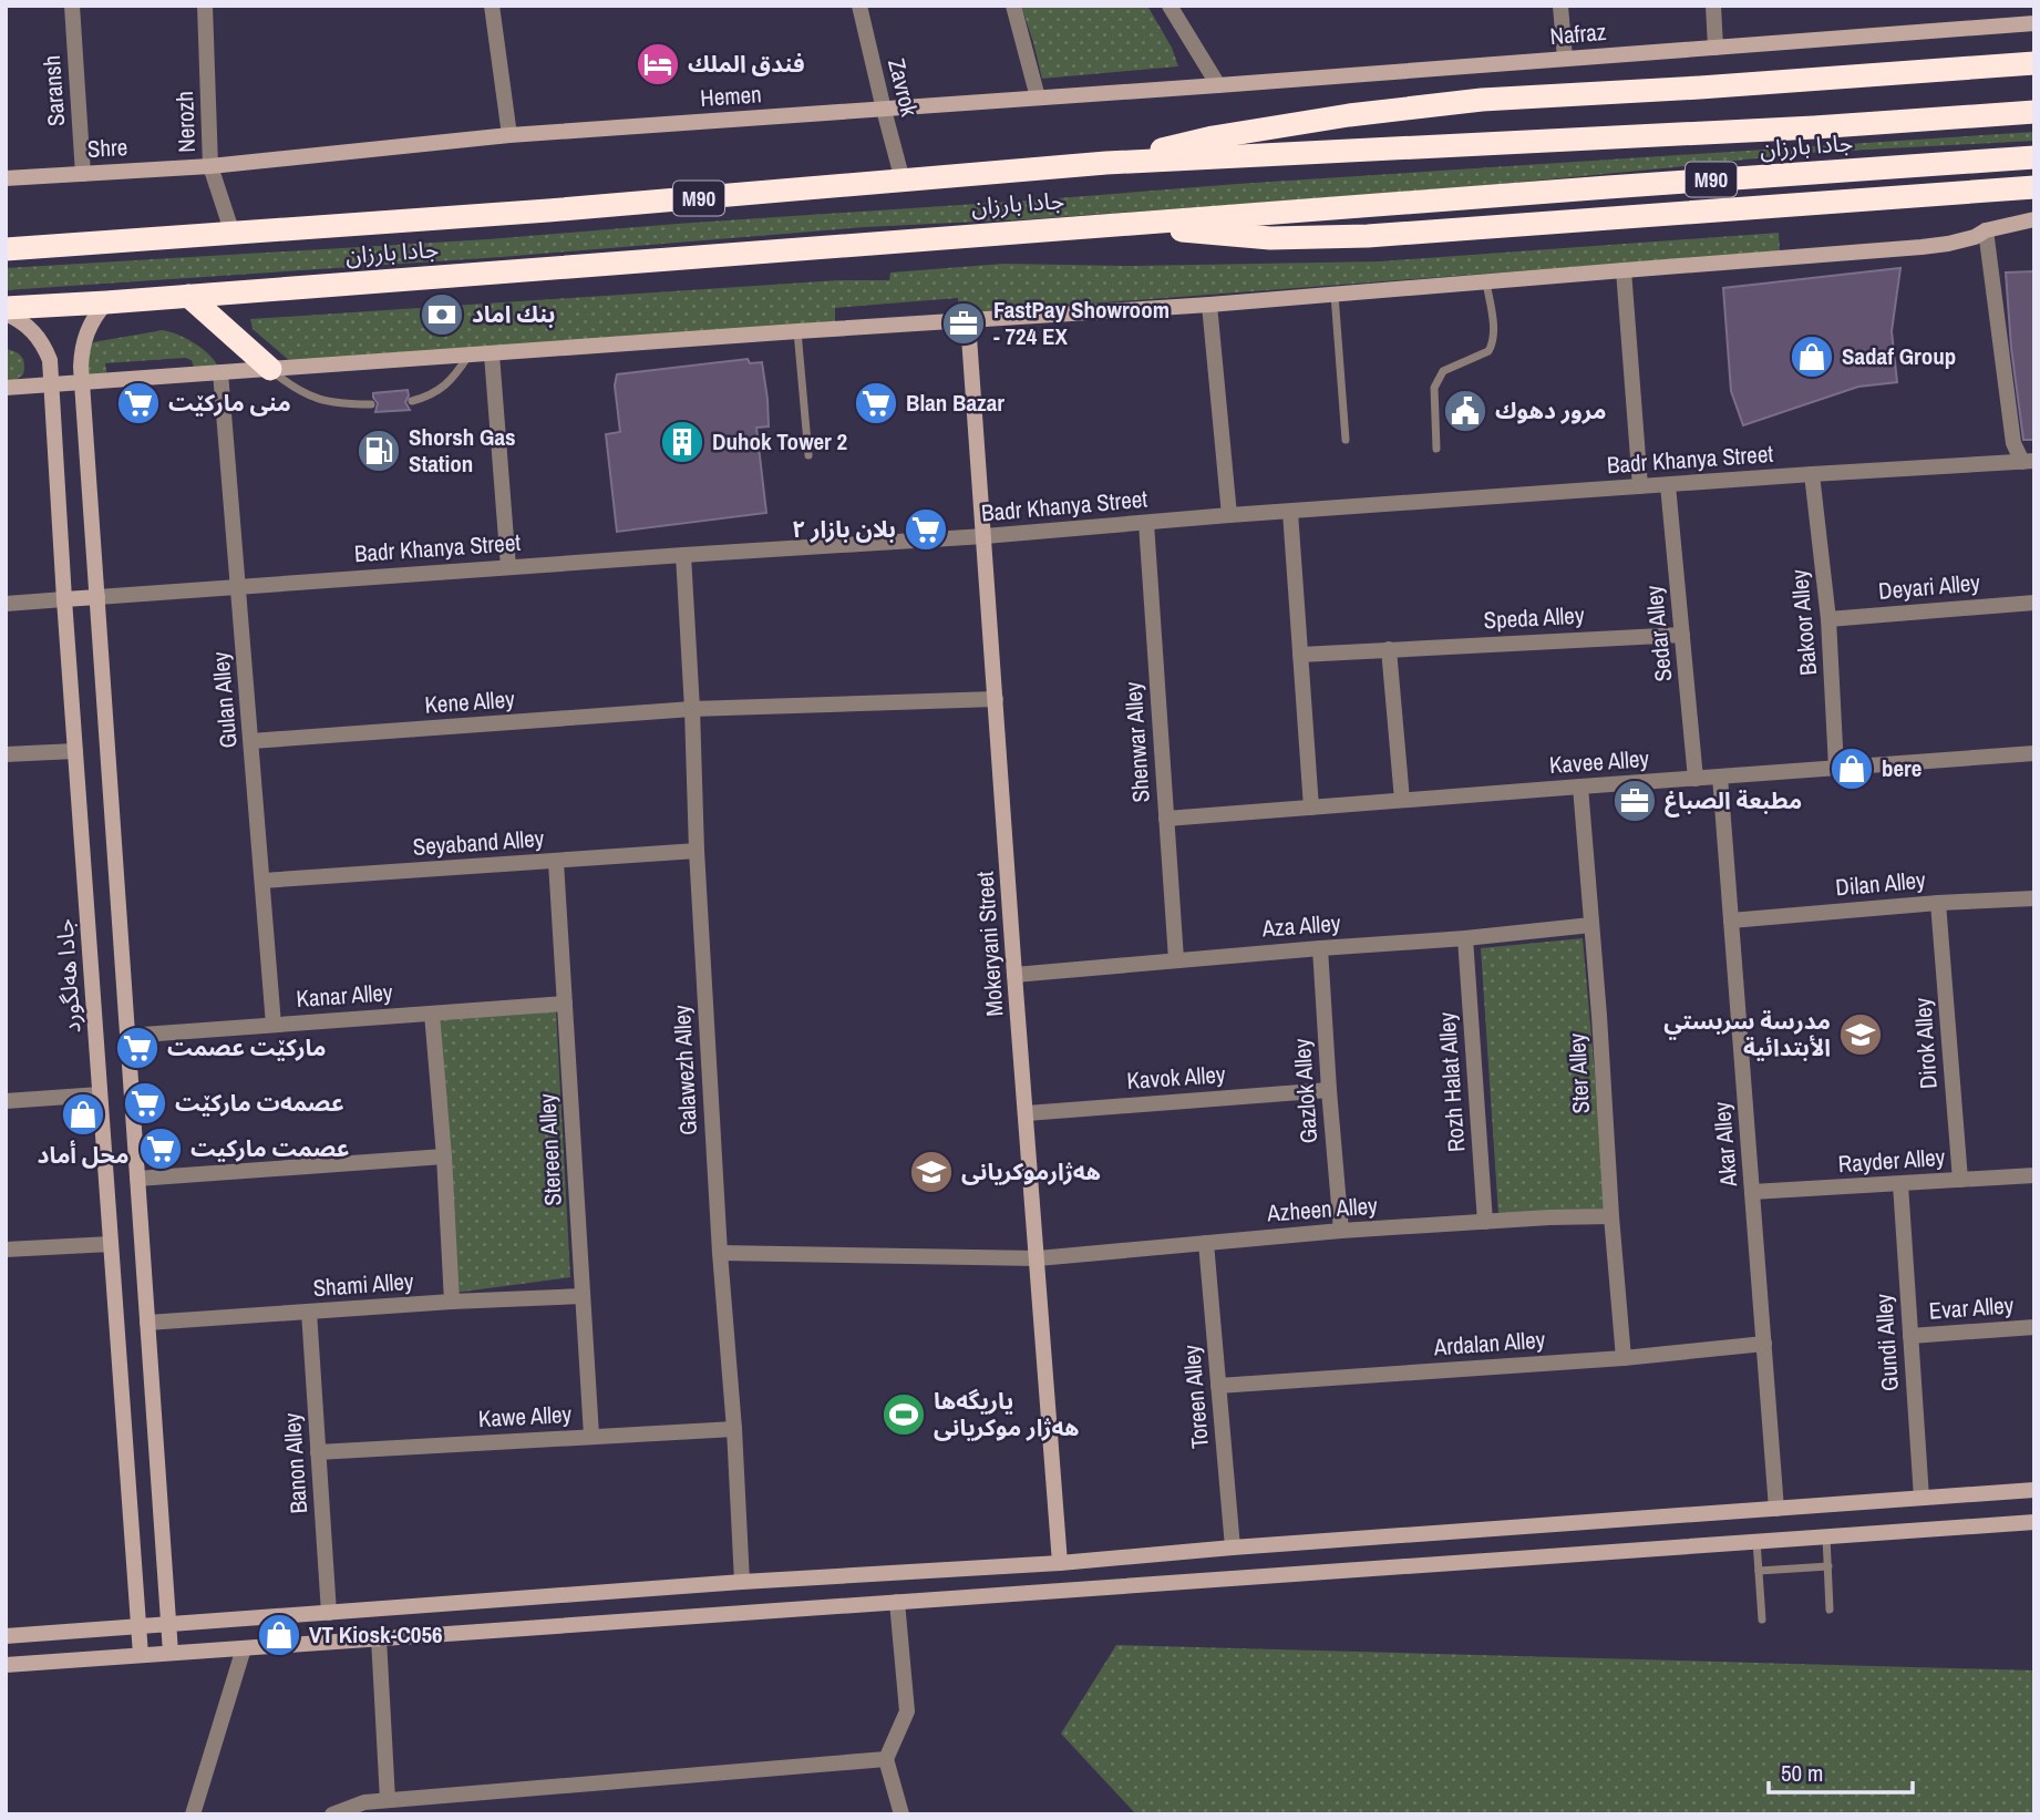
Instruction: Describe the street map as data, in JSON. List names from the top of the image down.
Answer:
{
  "streets": {
    "highway": ["جادا بارزان", "M90"],
    "main road": [
      "Nafraz",
      "Hemen",
      "Shre",
      "Mokeryani Street",
      "جادا هەلگورد"
    ],
    "street": [
      "Zavrok",
      "Saransh",
      "Nerozh",
      "Badr Khanya Street",
      "Deyari Alley",
      "Speda Alley",
      "Bakoor Alley",
      "Sedar Alley",
      "Gulan Alley",
      "Kene Alley",
      "Shenwar Alley",
      "Kavee Alley",
      "Seyaband Alley",
      "Dilan Alley",
      "Aza Alley",
      "Kanar Alley",
      "Dirok Alley",
      "Galawezh Alley",
      "Ster Alley",
      "Kavok Alley",
      "Rozh Halat Alley",
      "Gazlok Alley",
      "Akar Alley",
      "Stereen Alley",
      "Rayder Alley",
      "Azheen Alley",
      "Shami Alley",
      "Evar Alley",
      "Gundi Alley",
      "Ardalan Alley",
      "Toreen Alley",
      "Kawe Alley",
      "Banon Alley"
    ]
  },
  "crossings": [
    ["Nafraz", "Hemen"],
    ["Zavrok", "Hemen"],
    ["Zavrok", "جادا بارزان"],
    ["Saransh", "Shre"],
    ["Hemen", "Nerozh"],
    ["Hemen", "Shre"],
    ["Nerozh", "جادا بارزان"],
    ["Nerozh", "Shre"],
    ["جادا بارزان", "جادا هەلگورد"],
    ["Badr Khanya Street", "Bakoor Alley"],
    ["Badr Khanya Street", "Sedar Alley"],
    ["Badr Khanya Street", "Gulan Alley"],
    ["Badr Khanya Street", "Shenwar Alley"],
    ["Badr Khanya Street", "Mokeryani Street"],
    ["Badr Khanya Street", "Galawezh Alley"],
    ["Deyari Alley", "Bakoor Alley"],
    ["Speda Alley", "Sedar Alley"],
    ["Bakoor Alley", "Kavee Alley"],
    ["Sedar Alley", "Kavee Alley"],
    ["Gulan Alley", "Kene Alley"],
    ["Gulan Alley", "Seyaband Alley"],
    ["Gulan Alley", "Kanar Alley"],
    ["Kene Alley", "Mokeryani Street"],
    ["Kene Alley", "Galawezh Alley"],
    ["Shenwar Alley", "Kavee Alley"],
    ["Shenwar Alley", "Aza Alley"],
    ["Kavee Alley", "Ster Alley"],
    ["Kavee Alley", "Akar Alley"],
    ["Seyaband Alley", "Galawezh Alley"],
    ["Seyaband Alley", "Stereen Alley"],
    ["Dilan Alley", "Dirok Alley"],
    ["Dilan Alley", "Akar Alley"],
    ["Aza Alley", "Mokeryani Street"],
    ["Aza Alley", "Ster Alley"],
    ["Aza Alley", "Rozh Halat Alley"],
    ["Aza Alley", "Gazlok Alley"],
    ["Mokeryani Street", "Kavok Alley"],
    ["Mokeryani Street", "Azheen Alley"],
    ["Kanar Alley", "Stereen Alley"],
    ["Dirok Alley", "Rayder Alley"],
    ["Galawezh Alley", "Azheen Alley"],
    ["Galawezh Alley", "Kawe Alley"],
    ["Ster Alley", "Azheen Alley"],
    ["Ster Alley", "Ardalan Alley"],
    ["Kavok Alley", "Gazlok Alley"],
    ["Rozh Halat Alley", "Azheen Alley"],
    ["Gazlok Alley", "Azheen Alley"],
    ["Akar Alley", "Rayder Alley"],
    ["Akar Alley", "Ardalan Alley"],
    ["Stereen Alley", "Shami Alley"],
    ["Stereen Alley", "Kawe Alley"],
    ["Rayder Alley", "Gundi Alley"],
    ["Azheen Alley", "Toreen Alley"],
    ["Shami Alley", "Banon Alley"],
    ["Evar Alley", "Gundi Alley"],
    ["Ardalan Alley", "Toreen Alley"],
    ["Kawe Alley", "Banon Alley"]
  ],
  "places": {
    "hotel": ["فندق الملك"],
    "bank": ["بنك اماد"],
    "office": ["FastPay Showroom - 724 EX", "مطبعة الصباغ"],
    "shop": [
      "Sadaf Group",
      "bere",
      "محل أماد",
      "VT Kiosk-C056"
    ],
    "supermarket": [
      "منی مارکێت",
      "Blan Bazar",
      "بلان بازار ٢",
      "ماركێت عصمت",
      "عصمه‌ت ماركێت",
      "عصمت ماركيت"
    ],
    "public building": ["مرور دهوك"],
    "building": ["Duhok Tower 2"],
    "fuel station": ["Shorsh Gas Station"],
    "school or university": ["مدرسة سربستي الأبتدائية", "ھەژارموکریانی"],
    "sports": ["یاریگەها هەژار موکریانی"]
  },
  "scale_bar": "50 m"
}
